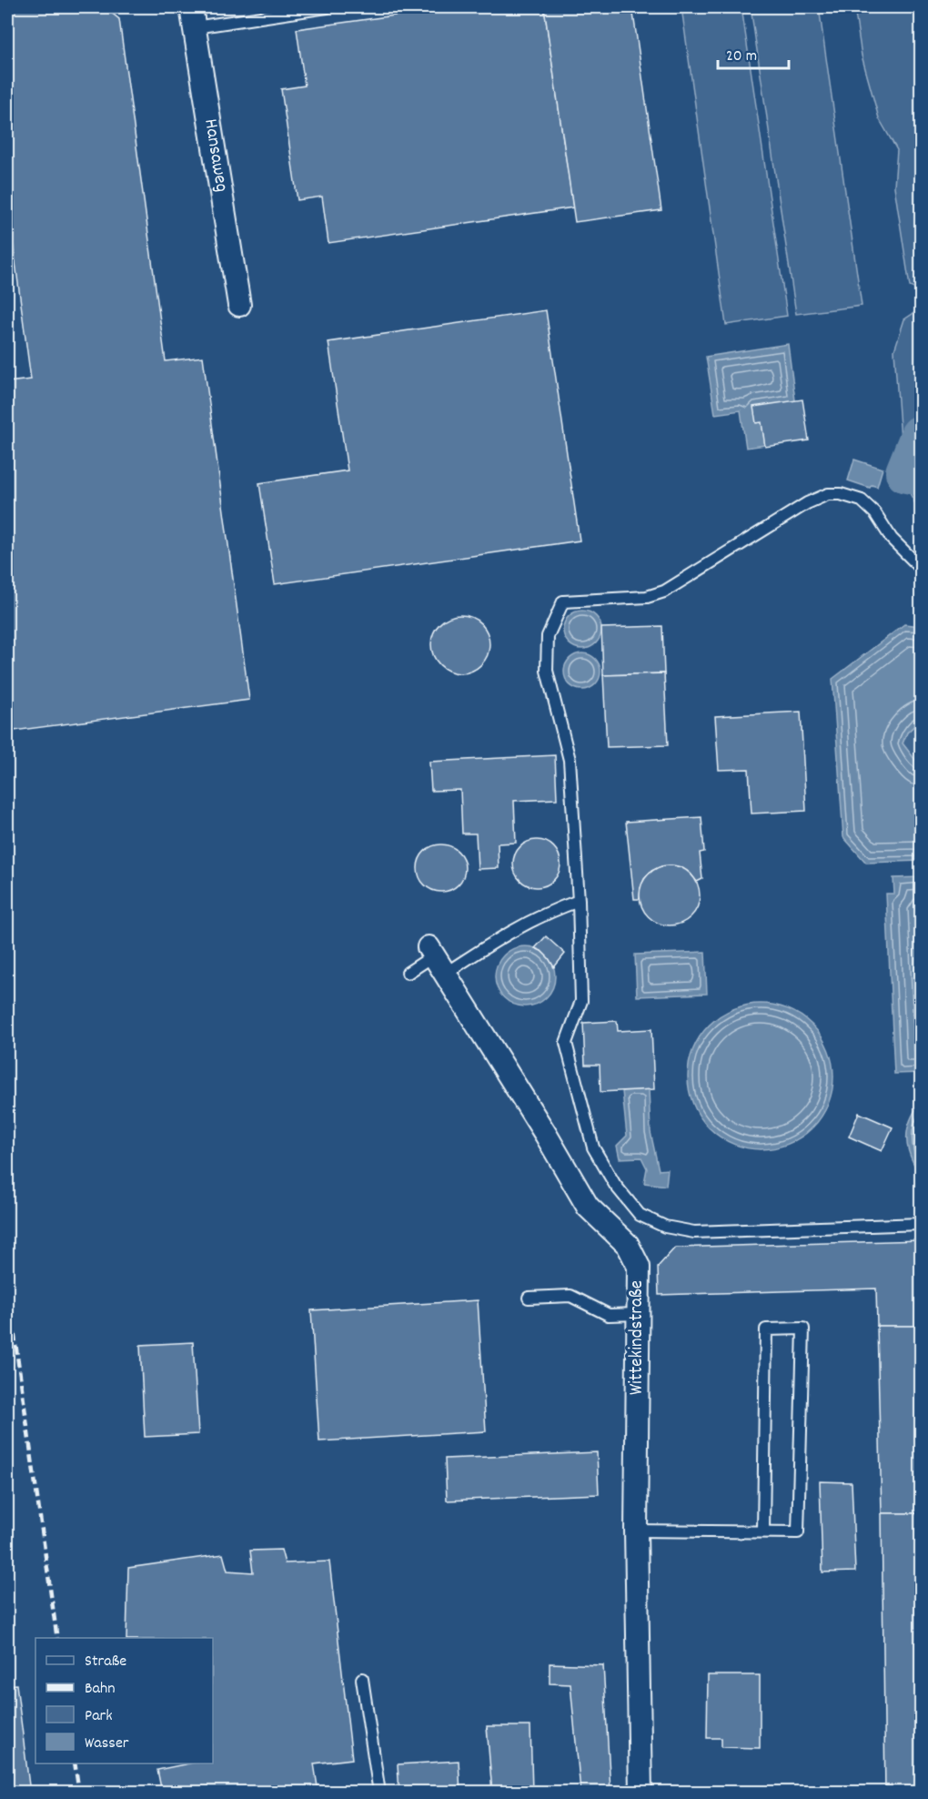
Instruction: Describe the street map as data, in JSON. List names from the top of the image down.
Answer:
{
  "streets": {
    "street": ["Hansaweg", "Wittekindstraße"]
  },
  "legend": [
    "Straße",
    "Bahn",
    "Park",
    "Wasser"
  ],
  "scale_bar": "20 m"
}
